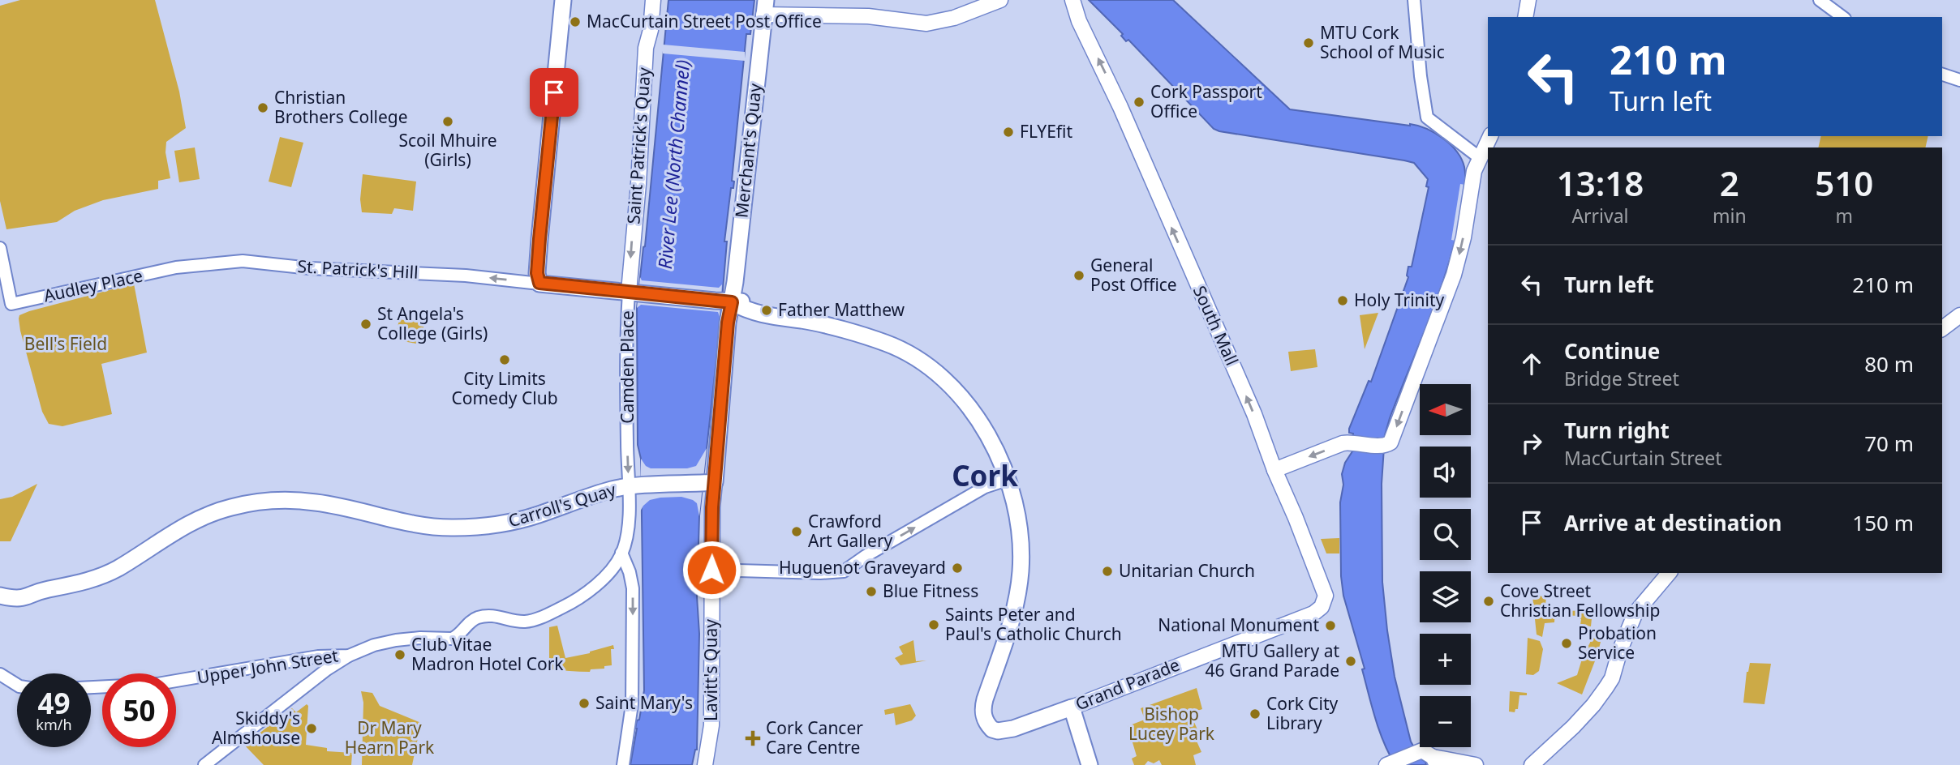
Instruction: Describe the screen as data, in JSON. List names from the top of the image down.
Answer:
{
  "streets": {
    "highway": [
      "Merchant's Quay",
      "Carroll's Quay",
      "Lavitt's Quay",
      "Grand Parade"
    ],
    "main road": ["Saint Patrick's Quay", "South Mall"],
    "street": [
      "St. Patrick's Hill",
      "Audley Place",
      "Camden Place",
      "Upper John Street"
    ]
  },
  "crossings": [
    ["Saint Patrick's Quay", "Camden Place"],
    ["Merchant's Quay", "Lavitt's Quay"],
    ["St. Patrick's Hill", "Audley Place"],
    ["South Mall", "Grand Parade"],
    ["Camden Place", "Carroll's Quay"],
    ["Camden Place", "Upper John Street"],
    ["Carroll's Quay", "Lavitt's Quay"]
  ],
  "one_way": [
    "Saint Patrick's Quay",
    "St. Patrick's Hill",
    "South Mall",
    "Camden Place"
  ],
  "districts": ["Cork"],
  "water": ["River Lee (North Channel)"],
  "parks": ["Bell's Field", "Bishop Lucey Park", "Dr Mary Hearn Park"],
  "places": {
    "other": [
      "MacCurtain Street Post Office",
      "MTU Cork School of Music",
      "Cork Passport Office",
      "Christian Brothers College",
      "Scoil Mhuire (Girls)",
      "FLYEfit",
      "General Post Office",
      "Holy Trinity",
      "Father Matthew",
      "St Angela's College (Girls)",
      "City Limits Comedy Club",
      "Crawford Art Gallery",
      "Huguenot Graveyard",
      "Unitarian Church",
      "Blue Fitness",
      "Cove Street Christian Fellowship",
      "Saints Peter and Paul's Catholic Church",
      "National Monument",
      "Probation Service",
      "Club Vitae Madron Hotel Cork",
      "MTU Gallery at 46 Grand Parade",
      "Saint Mary's",
      "Cork City Library",
      "Skiddy's Almshouse"
    ],
    "health": ["Cork Cancer Care Centre"]
  },
  "north": "left",
  "page": {
    "turn": ["210 m", "Turn left"],
    "eta": [
      "13:18",
      "Arrival",
      "2",
      "min",
      "510",
      "m"
    ],
    "list": [
      {
        "name": "Turn left",
        "value": "210 m"
      },
      {
        "name": "Continue",
        "note": "Bridge Street",
        "value": "80 m"
      },
      {
        "name": "Turn right",
        "note": "MacCurtain Street",
        "value": "70 m"
      },
      {
        "name": "Arrive at destination",
        "value": "150 m"
      }
    ],
    "map_buttons": ["+", "−"],
    "speed": "49 km/h",
    "limit": "50"
  }
}
